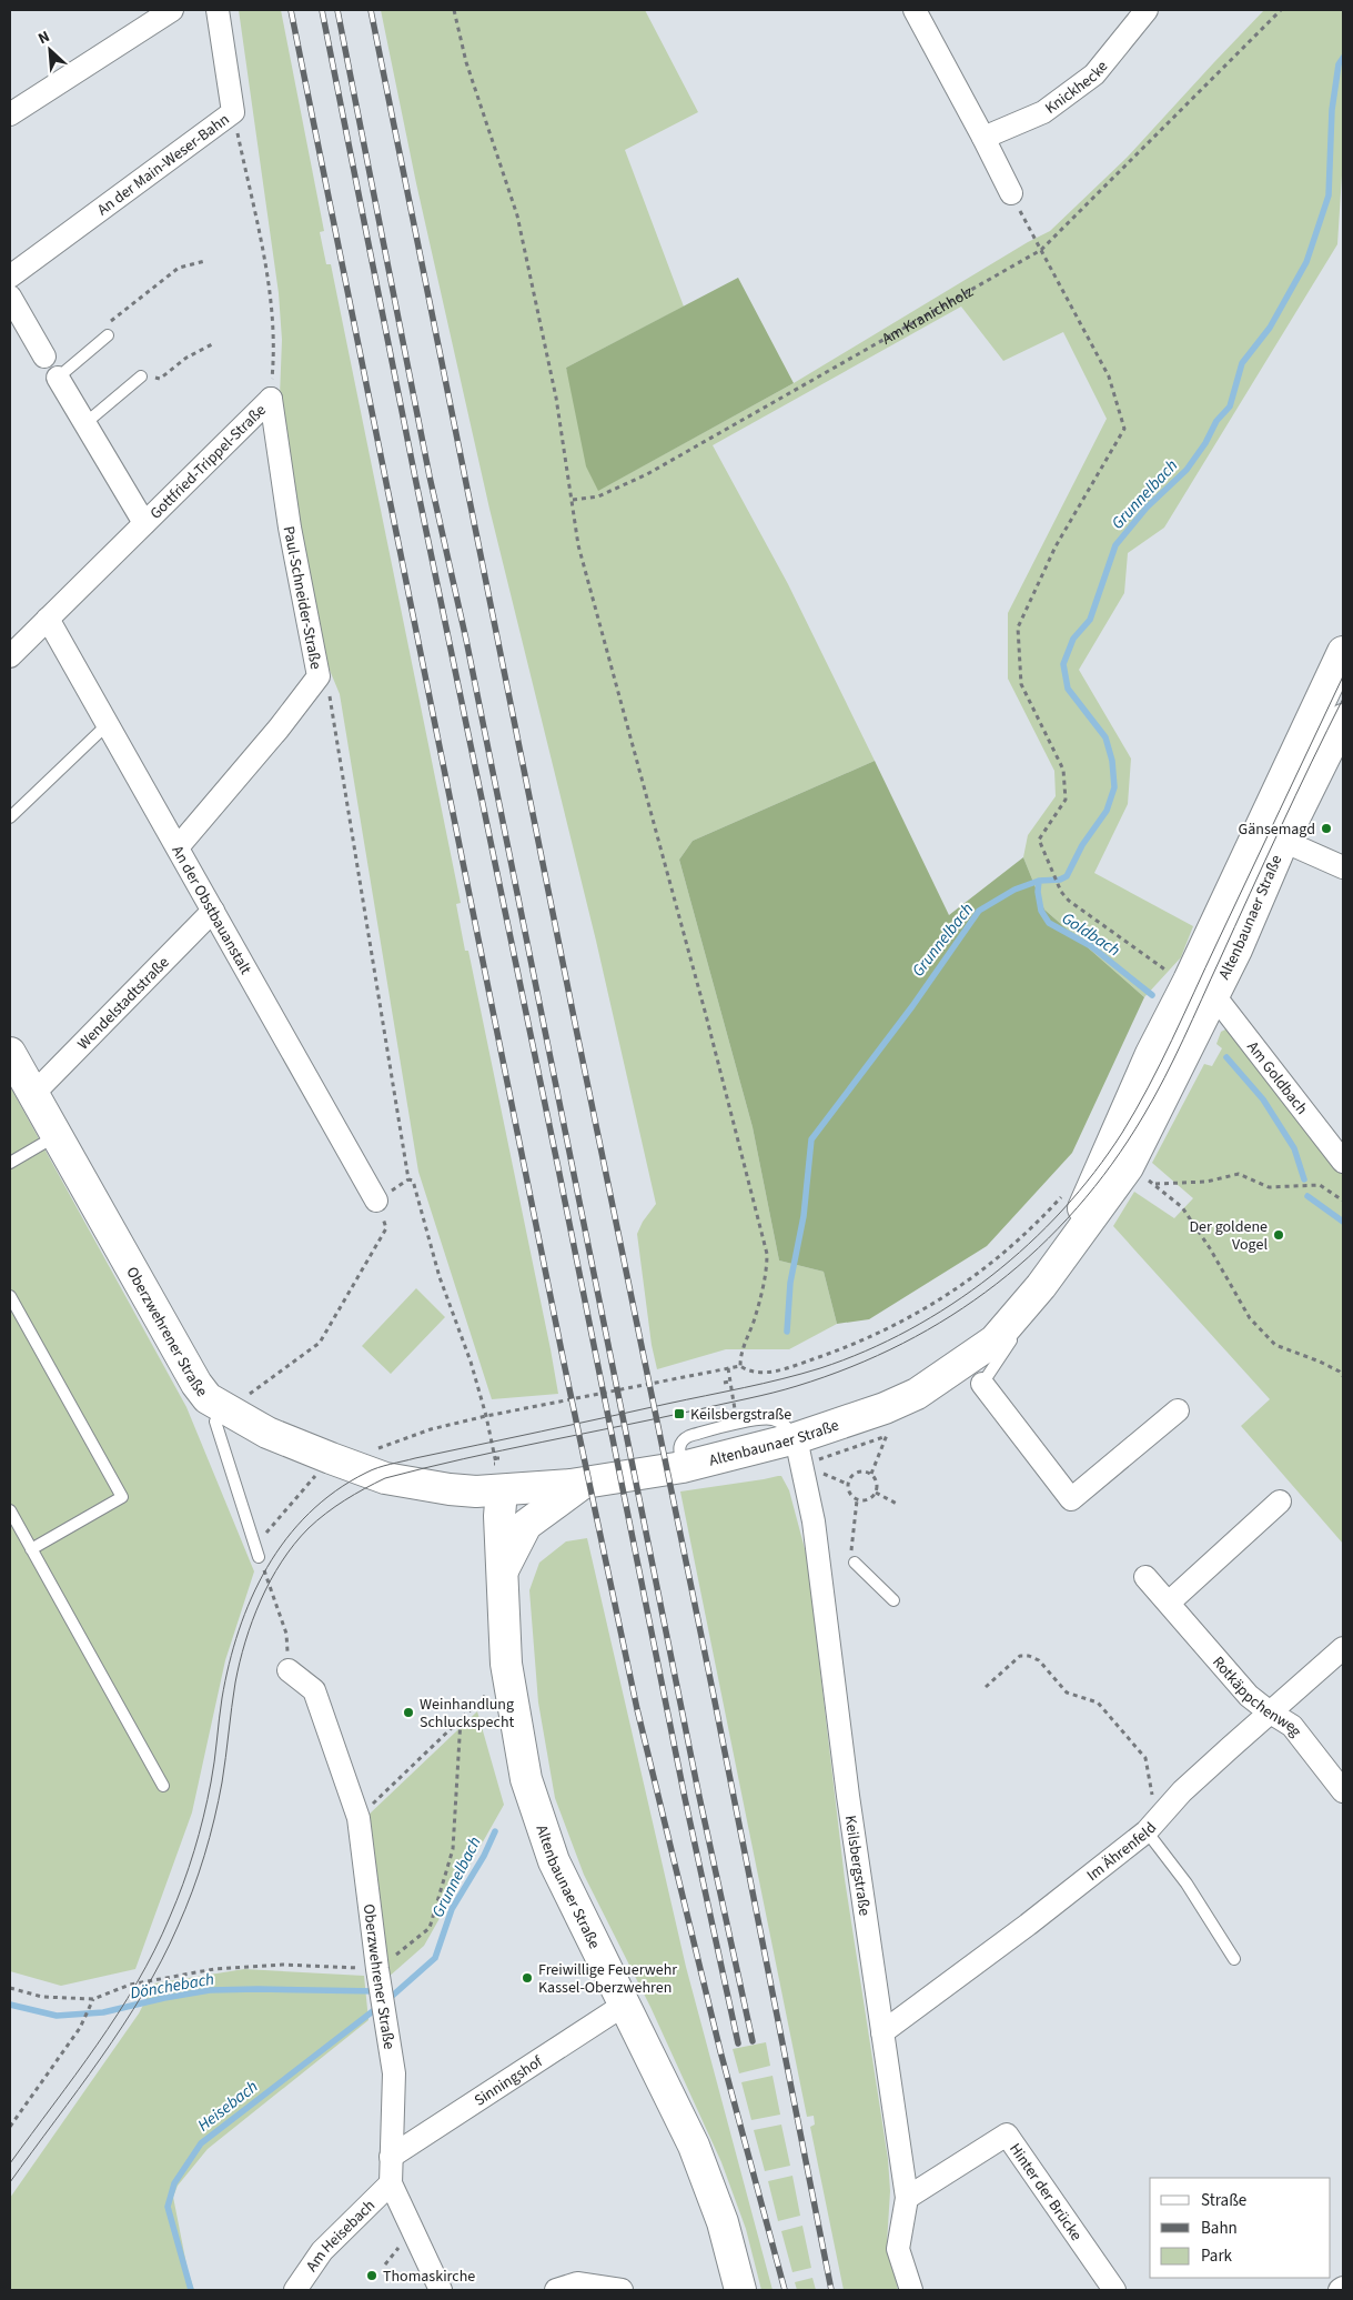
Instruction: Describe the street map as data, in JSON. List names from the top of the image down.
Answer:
{
  "streets": {
    "main road": ["Altenbaunaer Straße", "Oberzwehrener Straße"],
    "street": [
      "Knickhecke",
      "An der Main-Weser-Bahn",
      "Gottfried-Trippel-Straße",
      "Paul-Schneider-Straße",
      "An der Obstbauanstalt",
      "Wendelstadtstraße",
      "Am Goldbach",
      "Rotkäppchenweg",
      "Im Ährenfeld",
      "Keilsbergstraße",
      "Sinningshof",
      "Hinter der Brücke",
      "Am Heisebach"
    ],
    "path": ["Am Kranichholz"]
  },
  "crossings": [
    ["Gottfried-Trippel-Straße", "Paul-Schneider-Straße"],
    ["Gottfried-Trippel-Straße", "An der Obstbauanstalt"],
    ["Paul-Schneider-Straße", "An der Obstbauanstalt"],
    ["An der Obstbauanstalt", "Wendelstadtstraße"],
    ["Altenbaunaer Straße", "Am Goldbach"],
    ["Altenbaunaer Straße", "Oberzwehrener Straße"],
    ["Altenbaunaer Straße", "Keilsbergstraße"],
    ["Altenbaunaer Straße", "Sinningshof"],
    ["Wendelstadtstraße", "Oberzwehrener Straße"],
    ["Oberzwehrener Straße", "Sinningshof"],
    ["Oberzwehrener Straße", "Am Heisebach"],
    ["Rotkäppchenweg", "Im Ährenfeld"],
    ["Im Ährenfeld", "Keilsbergstraße"],
    ["Keilsbergstraße", "Hinter der Brücke"]
  ],
  "water": [
    "Grunnelbach",
    "Goldbach",
    "Dönchebach",
    "Heisebach"
  ],
  "places": {
    "other": [
      "Gänsemagd",
      "Der goldene Vogel",
      "Weinhandlung Schluckspecht",
      "Freiwillige Feuerwehr Kassel-Oberzwehren",
      "Thomaskirche"
    ],
    "transit": ["Keilsbergstraße"]
  },
  "legend": ["Straße", "Bahn", "Park"],
  "north": "top left"
}
